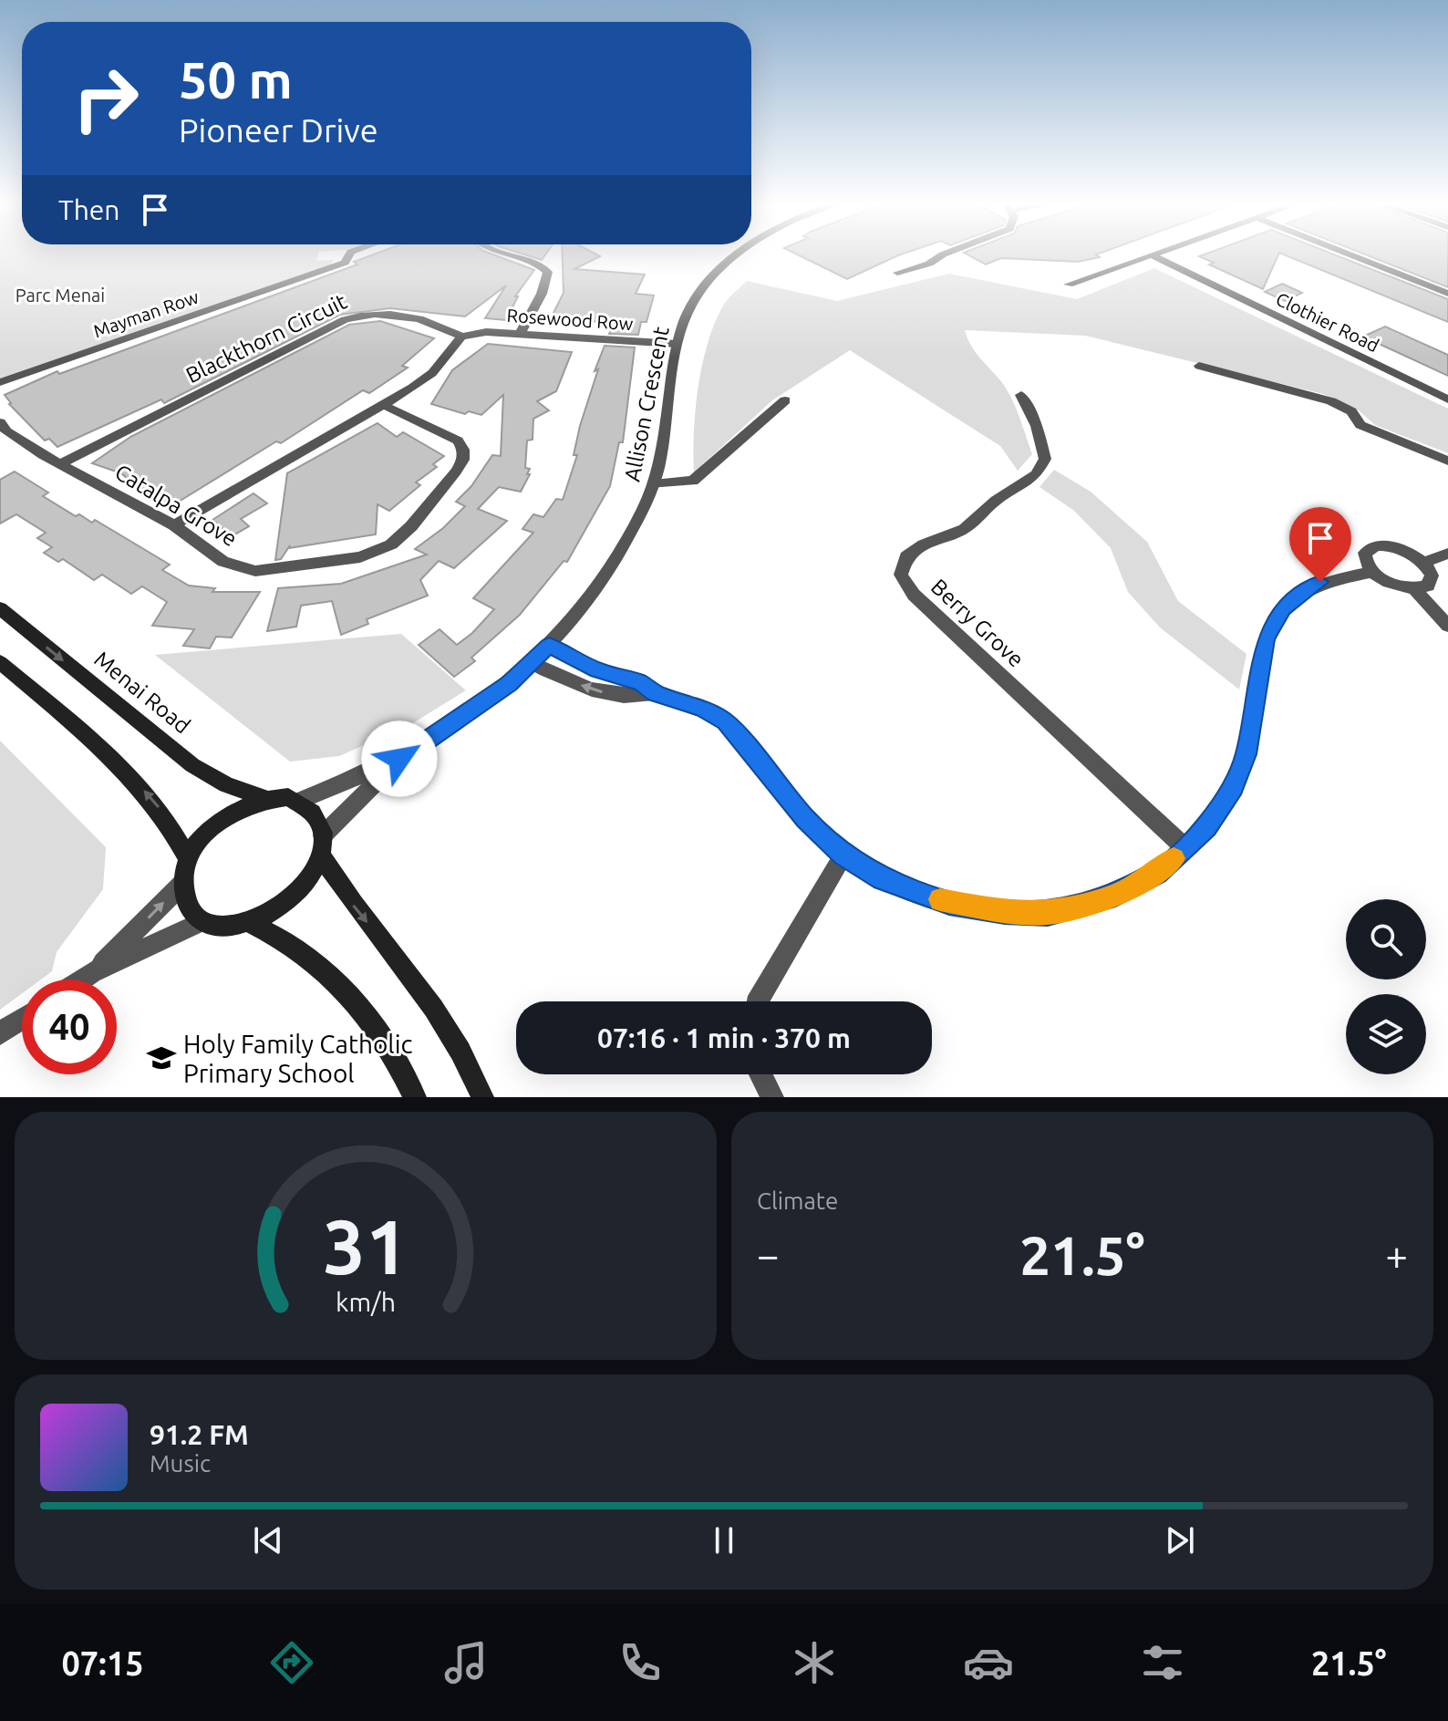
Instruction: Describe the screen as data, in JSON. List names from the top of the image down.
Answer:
{
  "streets": {
    "main road": ["Menai Road"],
    "street": [
      "Mayman Row",
      "Rosewood Row",
      "Clothier Road",
      "Blackthorn Circuit",
      "Allison Crescent",
      "Catalpa Grove",
      "Berry Grove"
    ]
  },
  "crossings": [
    ["Rosewood Row", "Blackthorn Circuit"],
    ["Rosewood Row", "Allison Crescent"],
    ["Blackthorn Circuit", "Catalpa Grove"]
  ],
  "parks": ["Parc Menai"],
  "places": {
    "school or university": ["Holy Family Catholic Primary School"]
  },
  "page": {
    "turn": ["50 m", "Pioneer Drive"],
    "then": "Then",
    "limit": "40",
    "trip": "07:16 · 1 min · 370 m",
    "tile": "Climate",
    "heat": ["−", "21.5°", "+"],
    "song": ["91.2 FM", "Music"],
    "tabs": ["07:15", "21.5°"],
    "gauge": ["31", "km/h"]
  }
}
